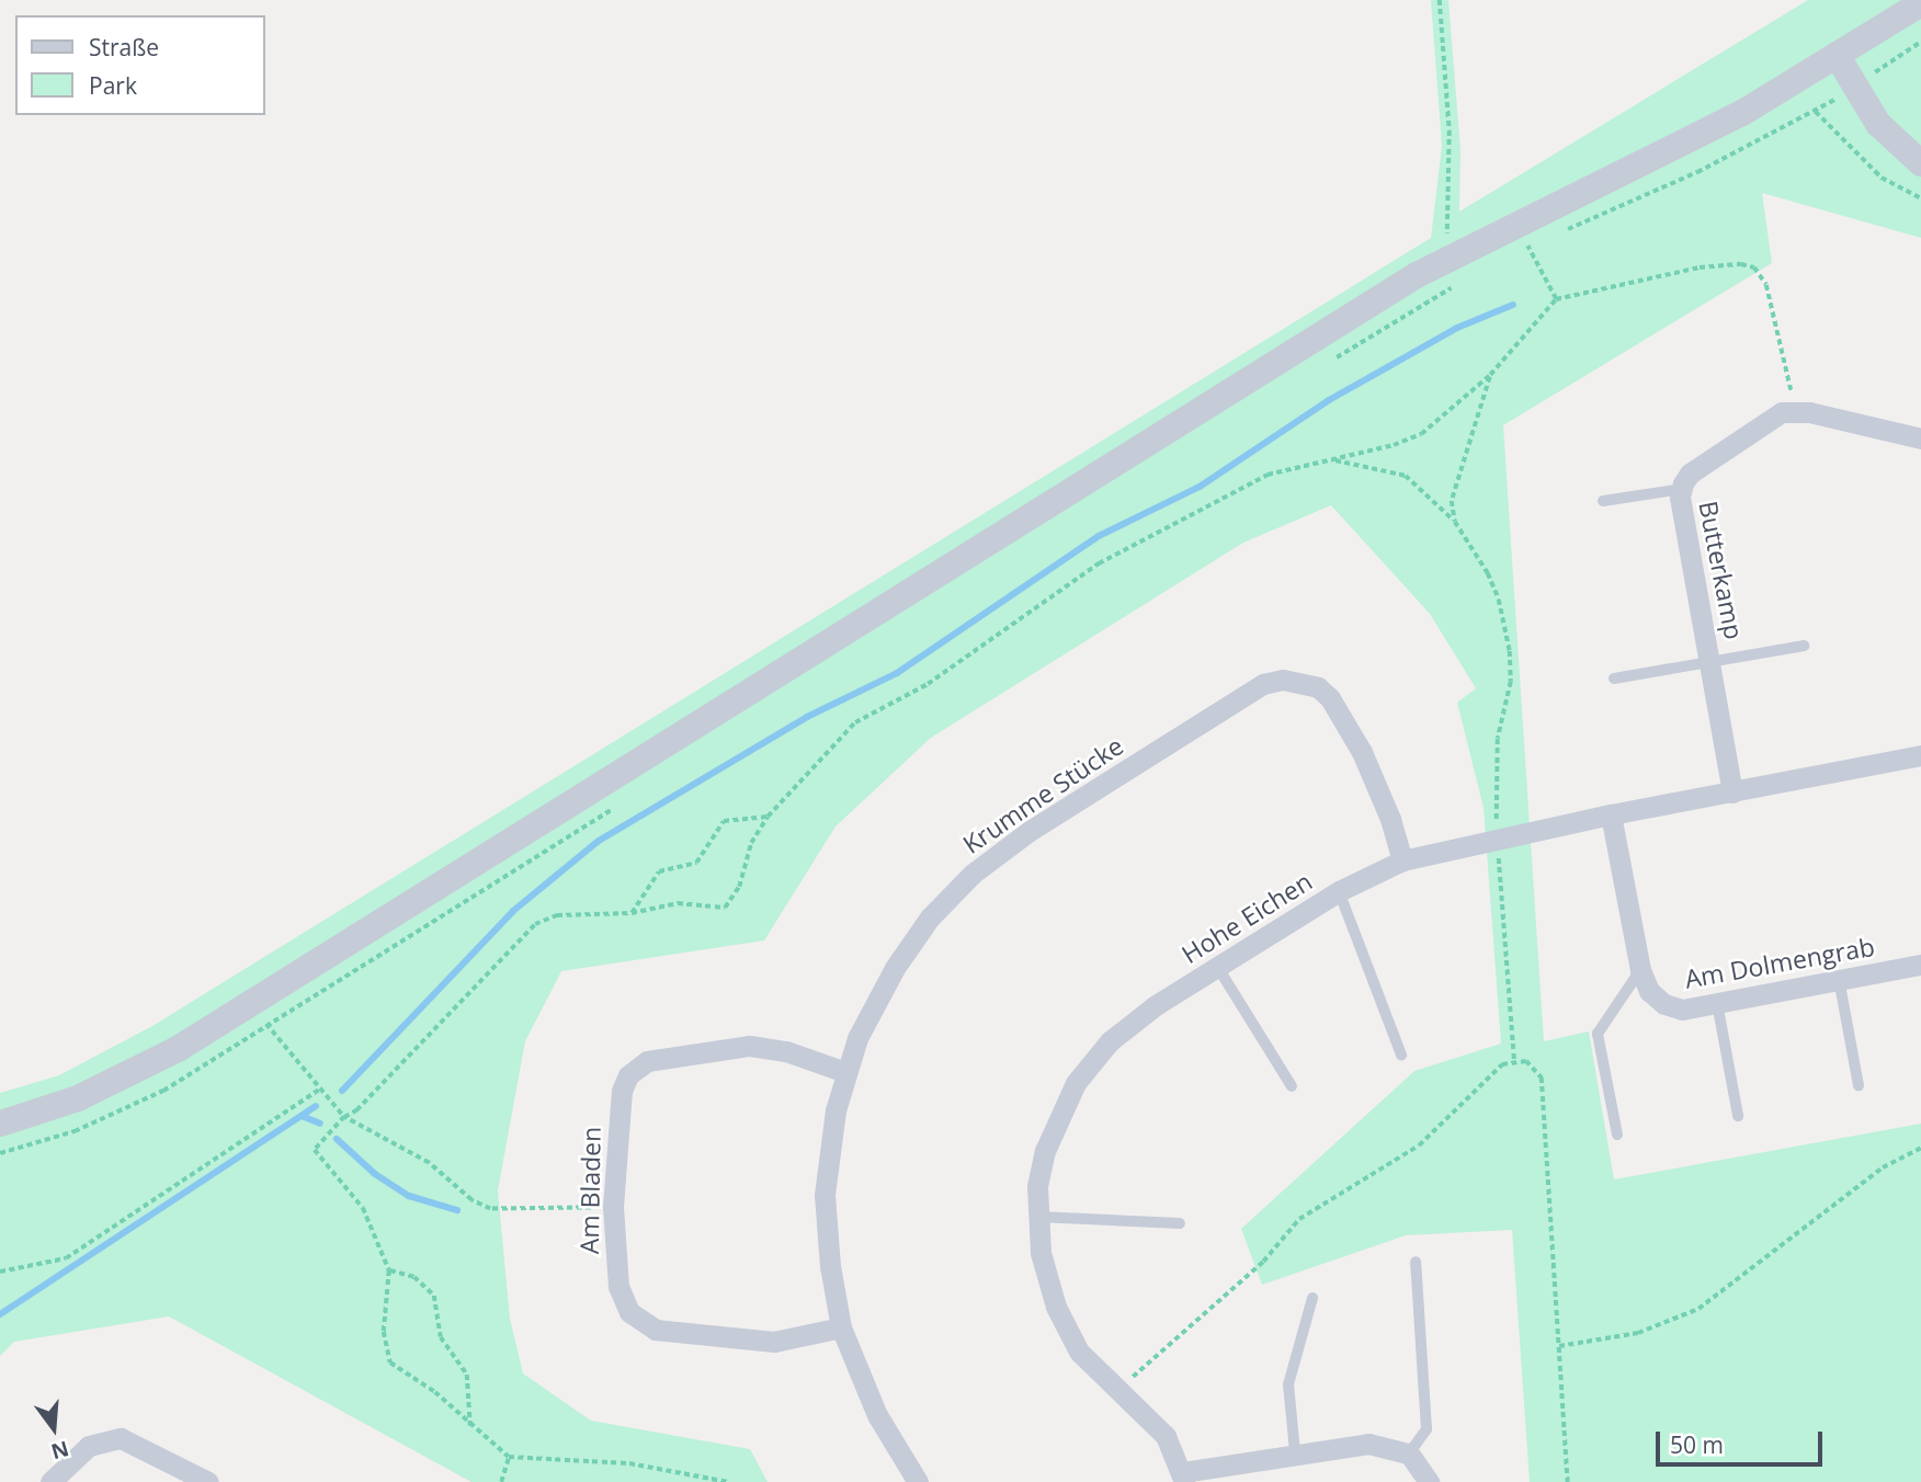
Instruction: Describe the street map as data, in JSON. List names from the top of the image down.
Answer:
{
  "streets": {
    "street": [
      "Butterkamp",
      "Krumme Stücke",
      "Hohe Eichen",
      "Am Dolmengrab",
      "Am Bladen"
    ]
  },
  "crossings": [
    ["Butterkamp", "Hohe Eichen"],
    ["Krumme Stücke", "Hohe Eichen"],
    ["Krumme Stücke", "Am Bladen"],
    ["Hohe Eichen", "Am Dolmengrab"]
  ],
  "legend": ["Straße", "Park"],
  "scale_bar": "50 m",
  "north": "bottom"
}
